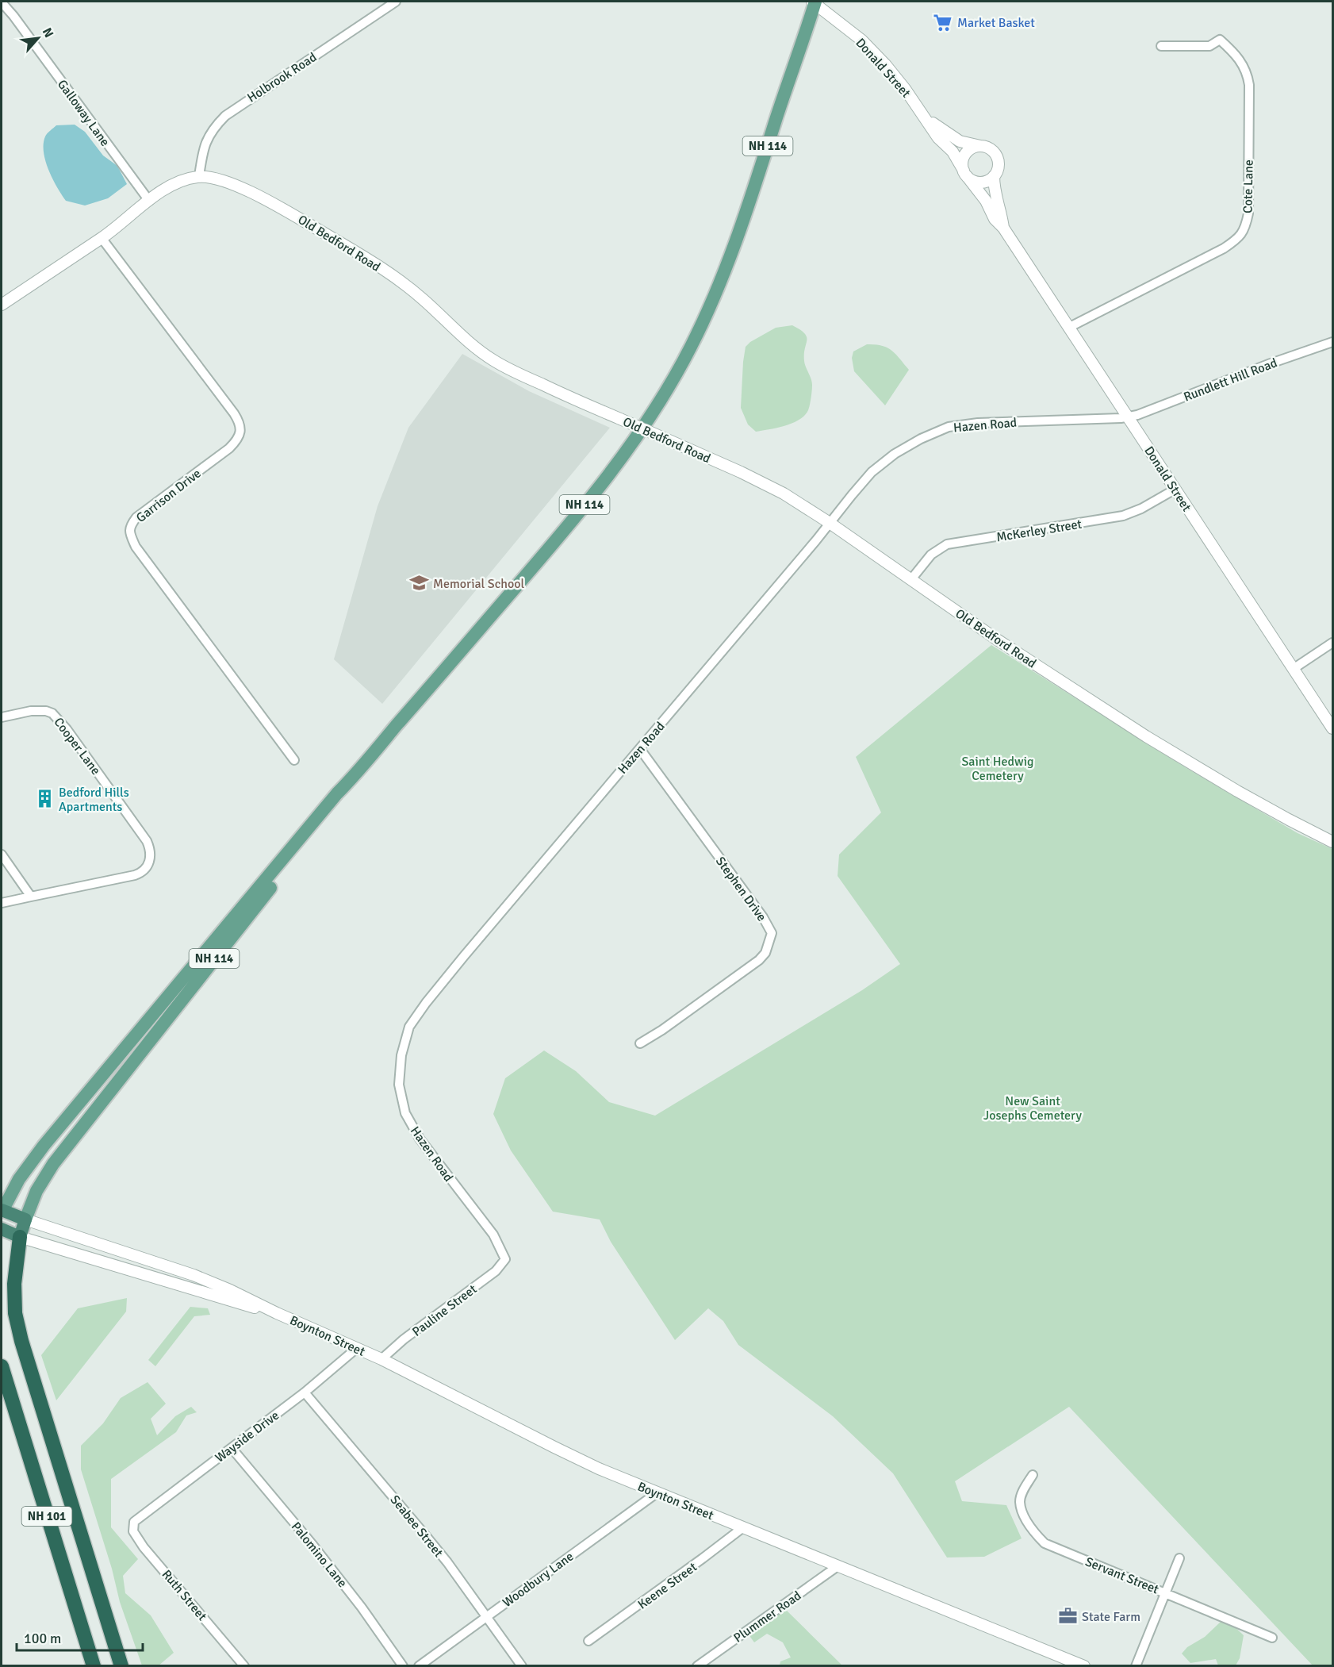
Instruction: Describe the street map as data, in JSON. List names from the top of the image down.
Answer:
{
  "streets": {
    "highway": ["Boynton Street", "NH 101"],
    "main road": ["NH 114"],
    "street": [
      "Donald Street",
      "Holbrook Road",
      "Galloway Lane",
      "Cote Lane",
      "Old Bedford Road",
      "Rundlett Hill Road",
      "Hazen Road",
      "Garrison Drive",
      "McKerley Street",
      "Cooper Lane",
      "Stephen Drive",
      "Pauline Street",
      "Wayside Drive",
      "Seabee Street",
      "Palomino Lane",
      "Servant Street",
      "Woodbury Lane",
      "Keene Street",
      "Ruth Street",
      "Plummer Road"
    ]
  },
  "crossings": [
    ["Donald Street", "NH 114"],
    ["Donald Street", "Cote Lane"],
    ["Donald Street", "Rundlett Hill Road"],
    ["Donald Street", "Hazen Road"],
    ["Donald Street", "McKerley Street"],
    ["Holbrook Road", "Old Bedford Road"],
    ["NH 114", "Boynton Street"],
    ["NH 114", "NH 101"],
    ["Old Bedford Road", "Hazen Road"],
    ["Old Bedford Road", "McKerley Street"],
    ["Rundlett Hill Road", "Hazen Road"],
    ["Hazen Road", "Stephen Drive"],
    ["Hazen Road", "Pauline Street"],
    ["Pauline Street", "Boynton Street"],
    ["Boynton Street", "Wayside Drive"],
    ["Boynton Street", "NH 101"],
    ["Boynton Street", "Woodbury Lane"],
    ["Boynton Street", "Keene Street"],
    ["Boynton Street", "Plummer Road"],
    ["Wayside Drive", "Seabee Street"],
    ["Wayside Drive", "Palomino Lane"],
    ["Wayside Drive", "Ruth Street"],
    ["Seabee Street", "Woodbury Lane"]
  ],
  "parks": ["Saint Hedwig Cemetery", "New Saint Josephs Cemetery"],
  "places": {
    "supermarket": ["Market Basket"],
    "school or university": ["Memorial School"],
    "building": ["Bedford Hills Apartments"],
    "office": ["State Farm"]
  },
  "scale_bar": "100 m",
  "north": "top right"
}
